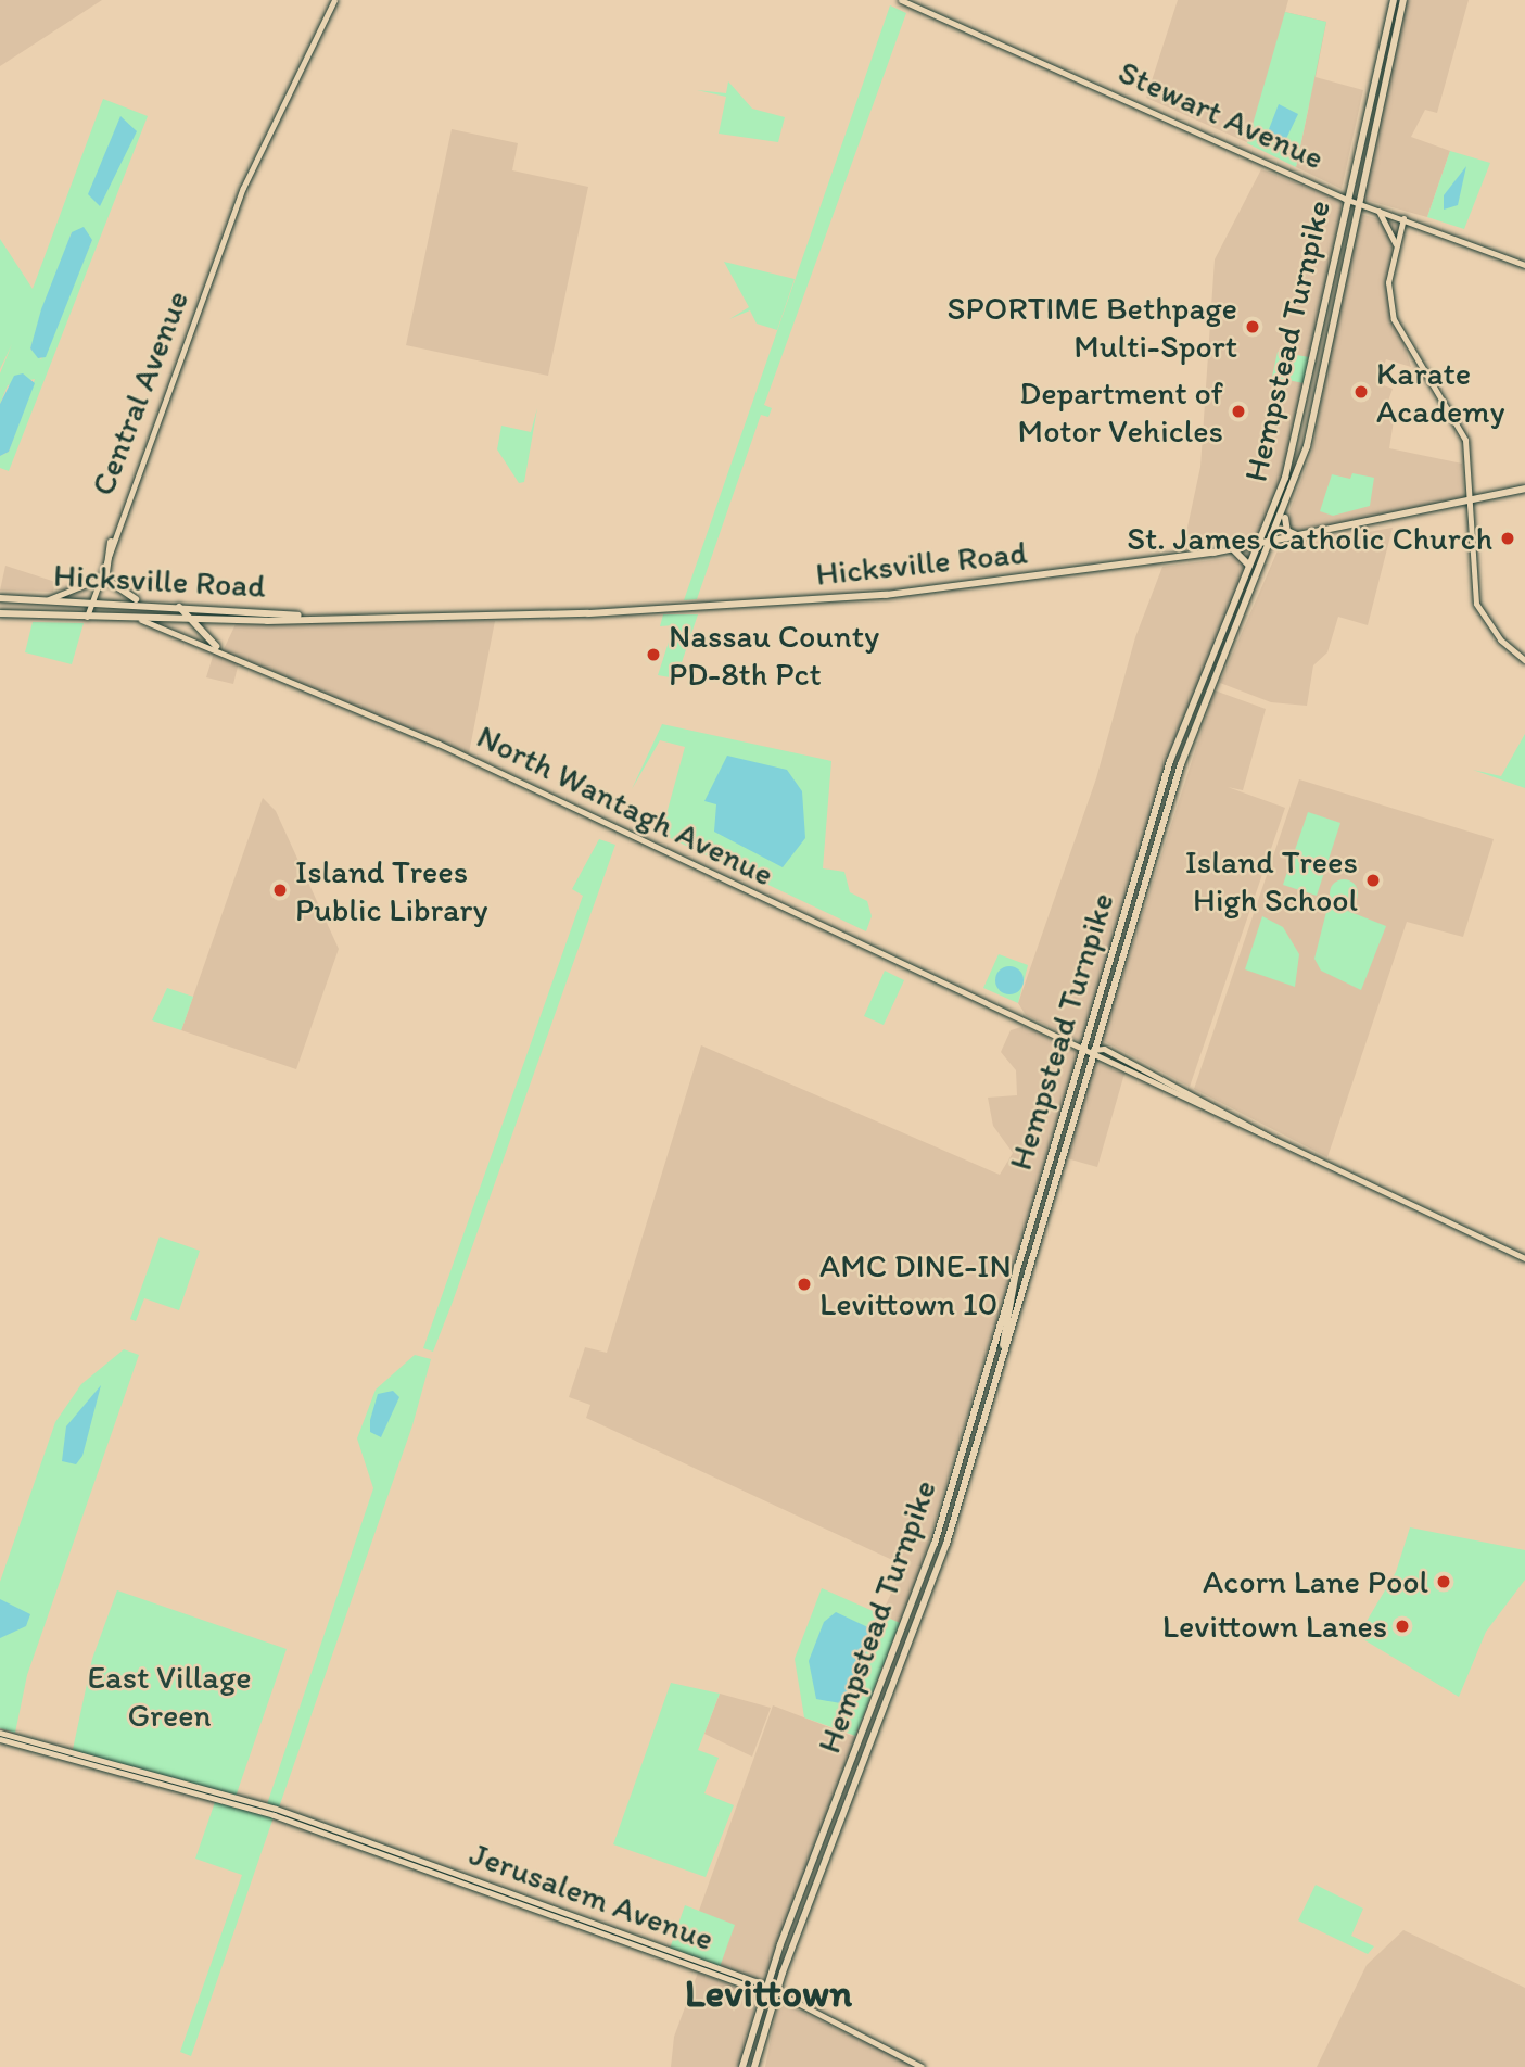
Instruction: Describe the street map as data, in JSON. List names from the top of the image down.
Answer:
{
  "streets": {
    "main road": [
      "Stewart Avenue",
      "Hempstead Turnpike",
      "Central Avenue",
      "Hicksville Road",
      "North Wantagh Avenue",
      "Jerusalem Avenue"
    ]
  },
  "crossings": [
    ["Stewart Avenue", "Hempstead Turnpike"],
    ["Hempstead Turnpike", "Hicksville Road"],
    ["Hempstead Turnpike", "North Wantagh Avenue"],
    ["Hempstead Turnpike", "Jerusalem Avenue"],
    ["Central Avenue", "Hicksville Road"],
    ["Hicksville Road", "North Wantagh Avenue"]
  ],
  "districts": ["Levittown"],
  "parks": ["East Village Green"],
  "places": [
    "SPORTIME Bethpage Multi-Sport",
    "Karate Academy",
    "Department of Motor Vehicles",
    "St. James Catholic Church",
    "Nassau County PD-8th Pct",
    "Island Trees High School",
    "Island Trees Public Library",
    "AMC DINE-IN Levittown 10",
    "Acorn Lane Pool",
    "Levittown Lanes"
  ]
}
